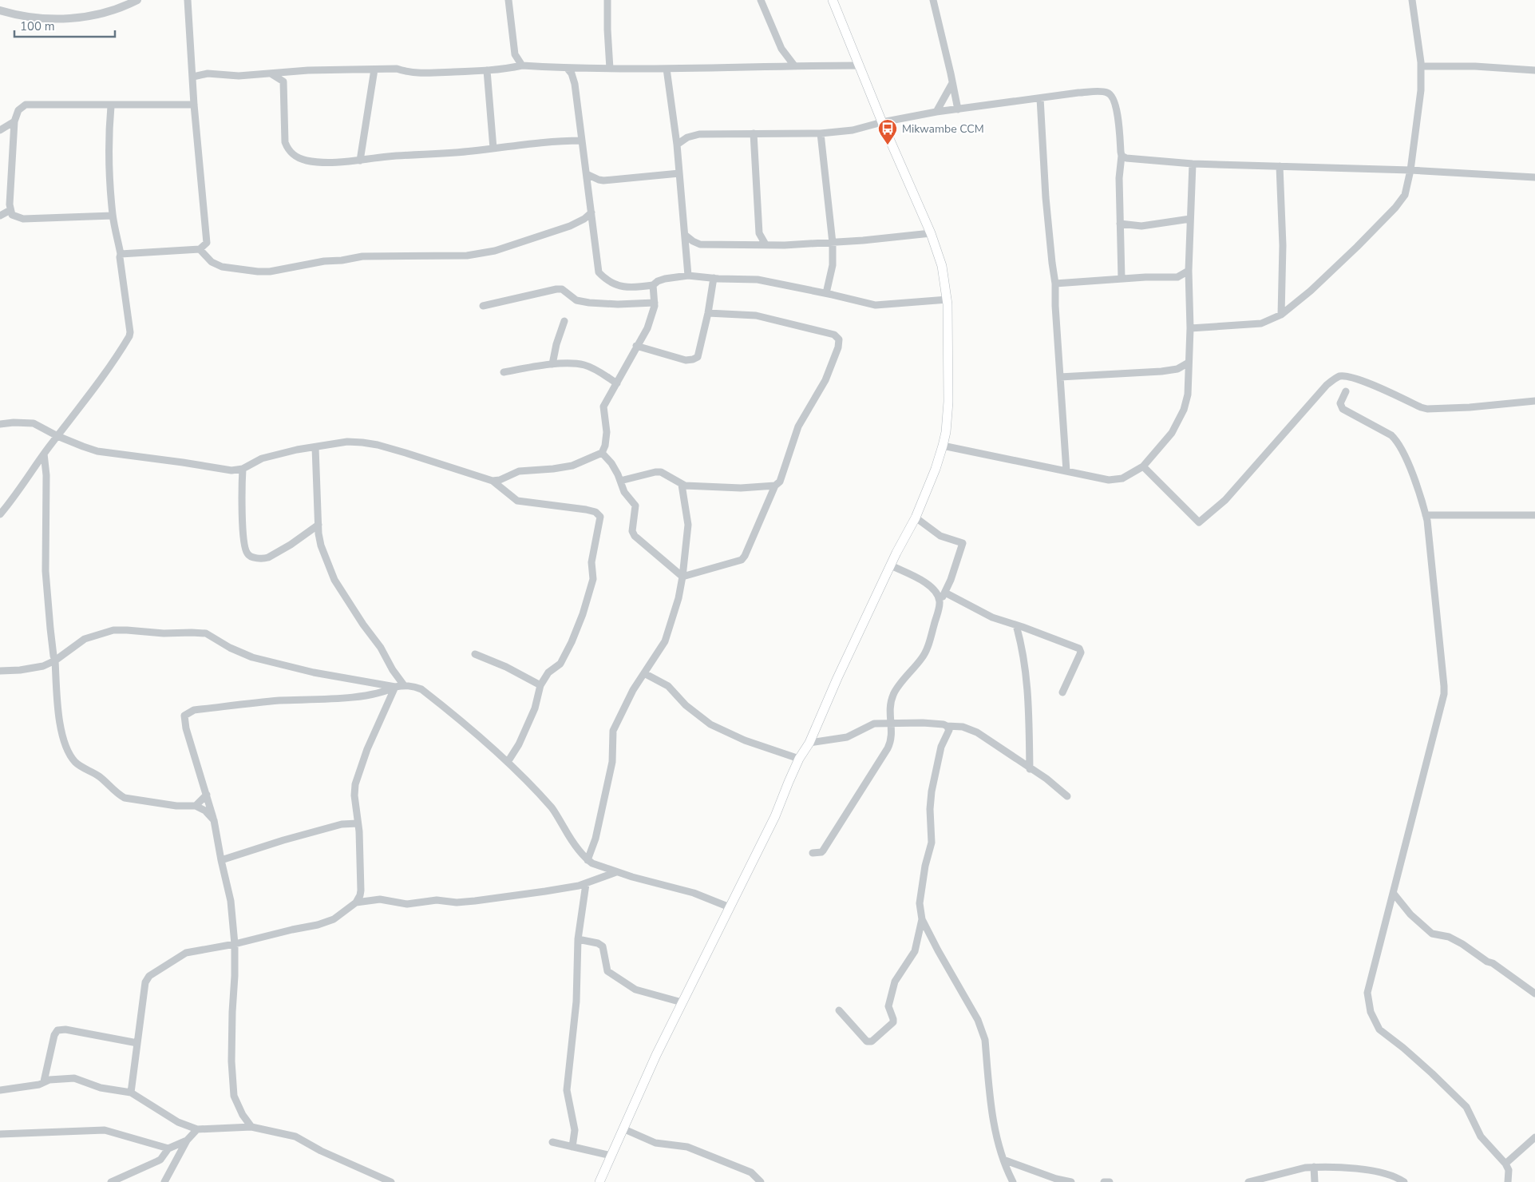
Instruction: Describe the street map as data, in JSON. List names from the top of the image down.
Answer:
{
  "places": {
    "bus stop": ["Mikwambe CCM"]
  },
  "scale_bar": "100 m"
}
